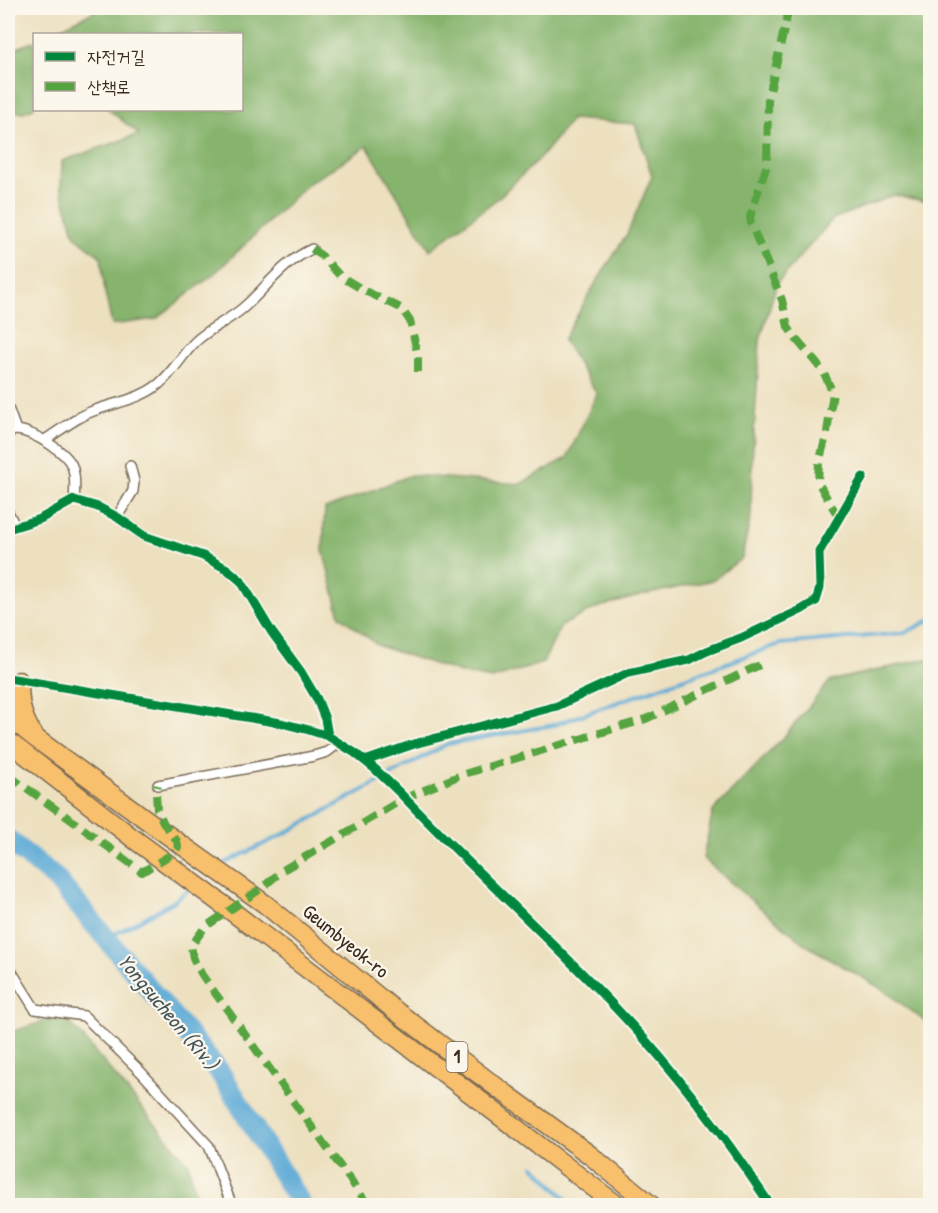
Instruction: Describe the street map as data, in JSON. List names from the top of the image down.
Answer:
{
  "streets": {
    "highway": ["Geumbyeok-ro", "1"]
  },
  "water": ["Yongsucheon (Riv.)"],
  "legend": ["자전거길", "산책로"]
}
